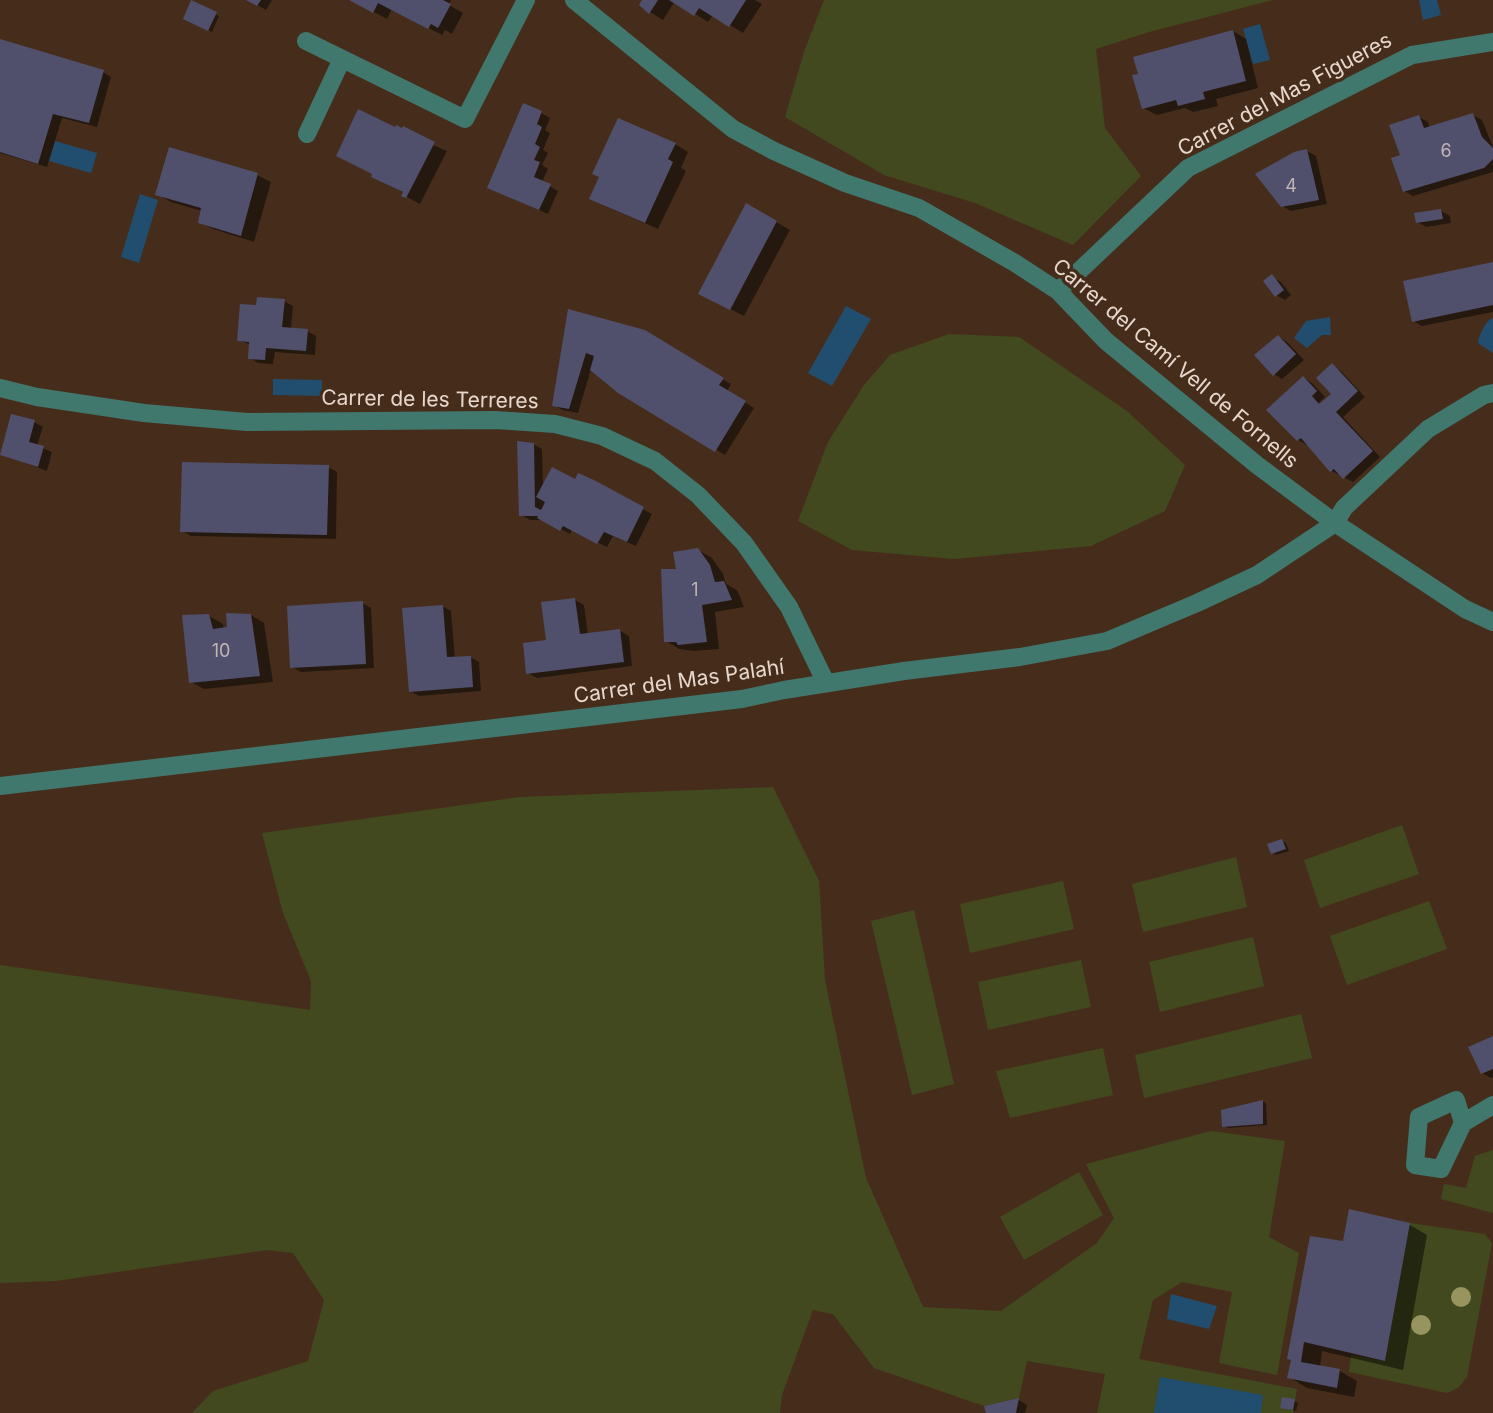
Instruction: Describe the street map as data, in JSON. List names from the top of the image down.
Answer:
{
  "streets": {
    "street": [
      "Carrer del Mas Figueres",
      "Carrer del Camí Vell de Fornells",
      "Carrer de les Terreres",
      "Carrer del Mas Palahí"
    ]
  },
  "crossings": [
    ["Carrer del Mas Figueres", "Carrer del Camí Vell de Fornells"],
    ["Carrer del Camí Vell de Fornells", "Carrer del Mas Palahí"],
    ["Carrer de les Terreres", "Carrer del Mas Palahí"]
  ],
  "house_numbers": [
    "6",
    "4",
    "1",
    "10"
  ]
}
